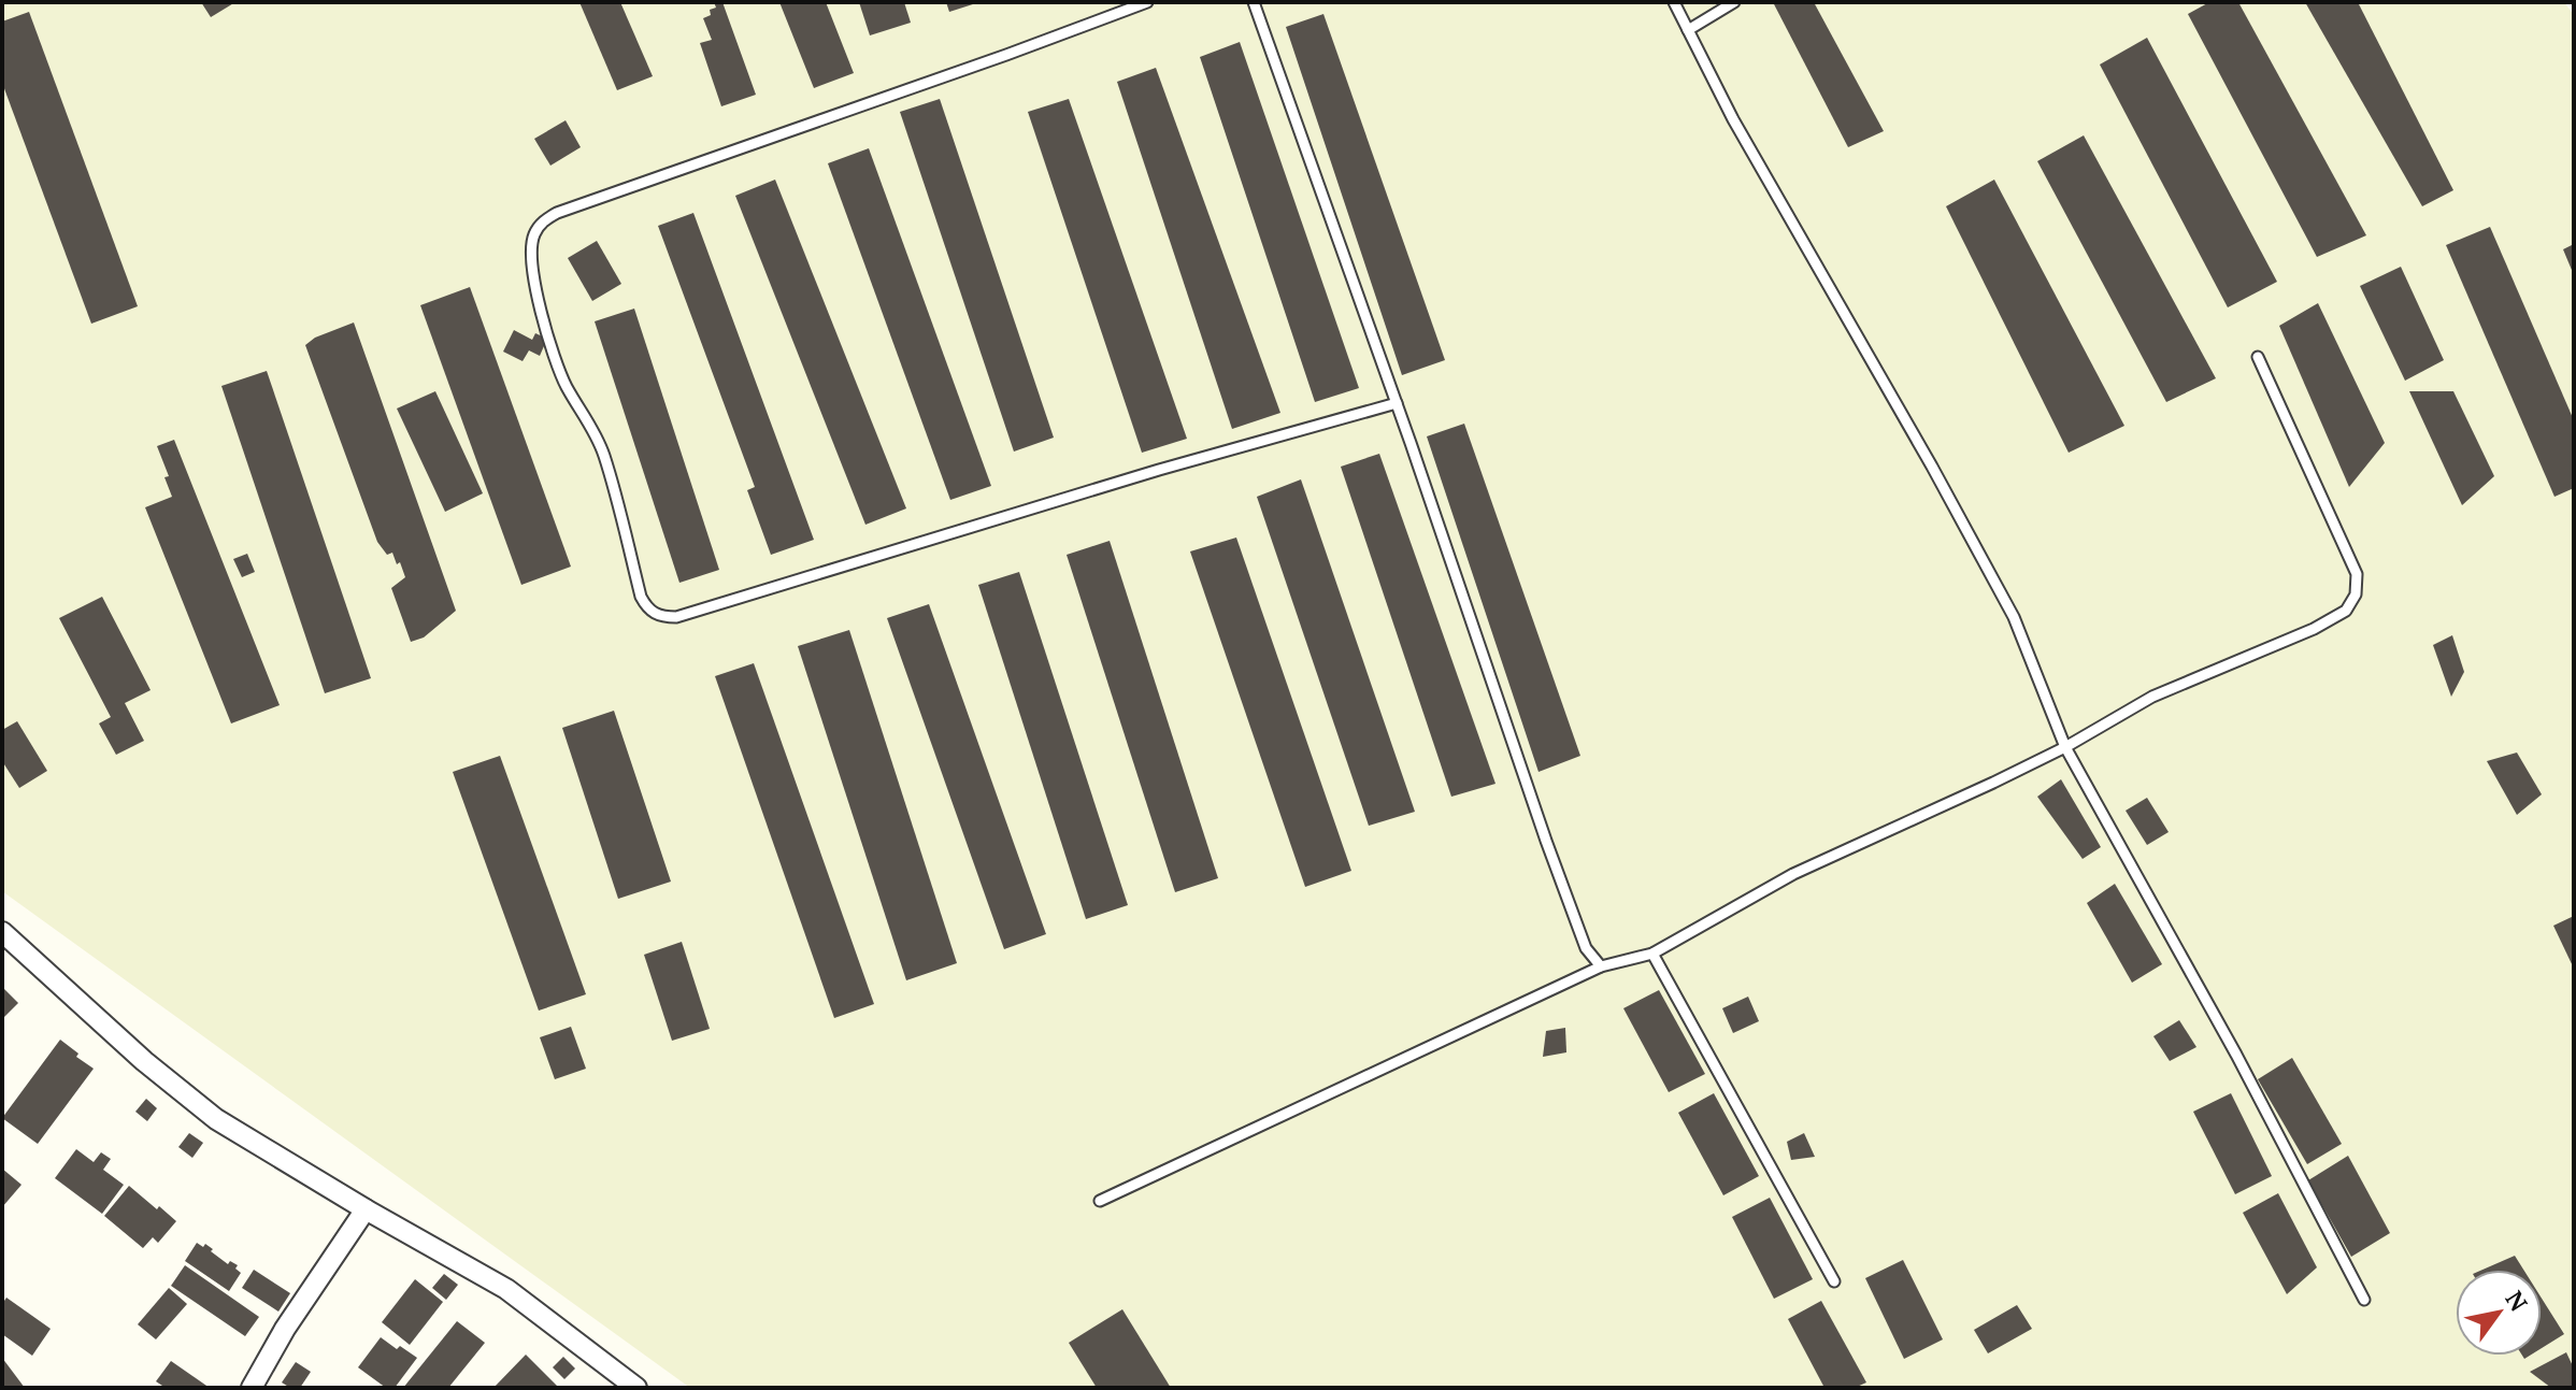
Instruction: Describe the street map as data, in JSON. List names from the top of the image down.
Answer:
{
  "north": "top right"
}
